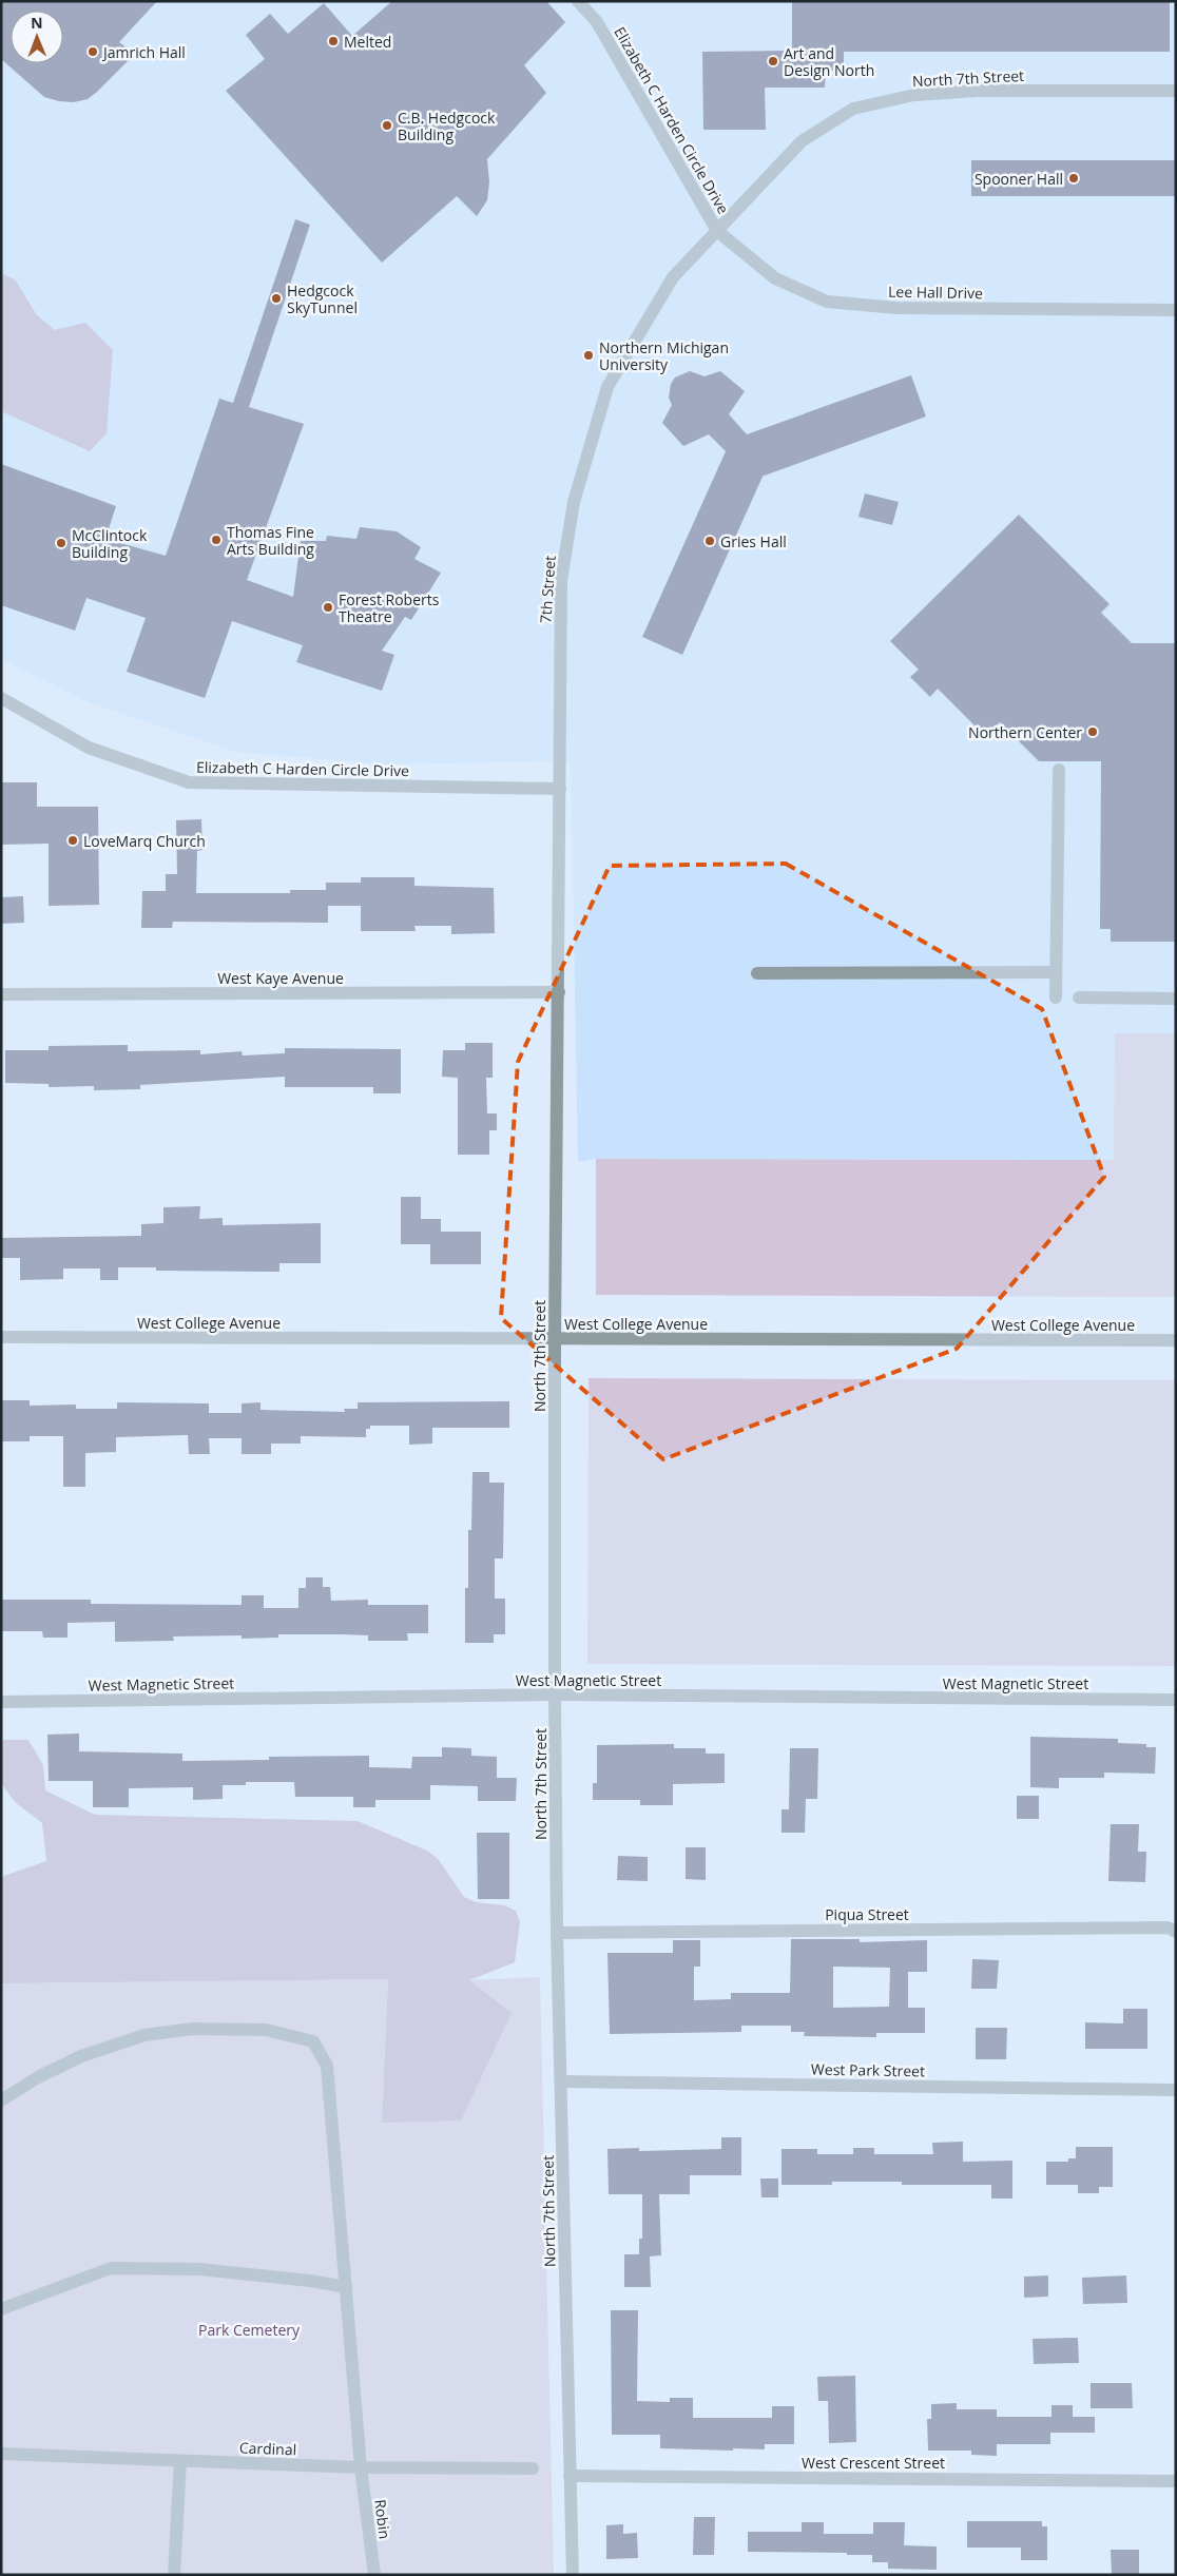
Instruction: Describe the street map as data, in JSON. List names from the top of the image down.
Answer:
{
  "streets": {
    "street": [
      "North 7th Street",
      "Elizabeth C Harden Circle Drive",
      "Lee Hall Drive",
      "7th Street",
      "West Kaye Avenue",
      "West College Avenue",
      "West Magnetic Street",
      "Piqua Street",
      "West Park Street",
      "Cardinal",
      "West Crescent Street",
      "Robin"
    ]
  },
  "crossings": [
    ["North 7th Street", "Elizabeth C Harden Circle Drive"],
    ["North 7th Street", "Lee Hall Drive"],
    ["North 7th Street", "7th Street"],
    ["North 7th Street", "West Kaye Avenue"],
    ["North 7th Street", "West College Avenue"],
    ["North 7th Street", "West Magnetic Street"],
    ["North 7th Street", "Piqua Street"],
    ["North 7th Street", "West Park Street"],
    ["North 7th Street", "West Crescent Street"],
    ["Elizabeth C Harden Circle Drive", "Lee Hall Drive"],
    ["Elizabeth C Harden Circle Drive", "7th Street"],
    ["Lee Hall Drive", "7th Street"],
    ["7th Street", "West Kaye Avenue"],
    ["Cardinal", "Robin"]
  ],
  "parks": ["Park Cemetery"],
  "places": [
    "Melted",
    "Jamrich Hall",
    "Art and Design North",
    "C.B. Hedgcock Building",
    "Spooner Hall",
    "Hedgcock SkyTunnel",
    "Northern Michigan University",
    "Thomas Fine Arts Building",
    "Gries Hall",
    "McClintock Building",
    "Forest Roberts Theatre",
    "Northern Center",
    "LoveMarq Church"
  ],
  "north": "top"
}
